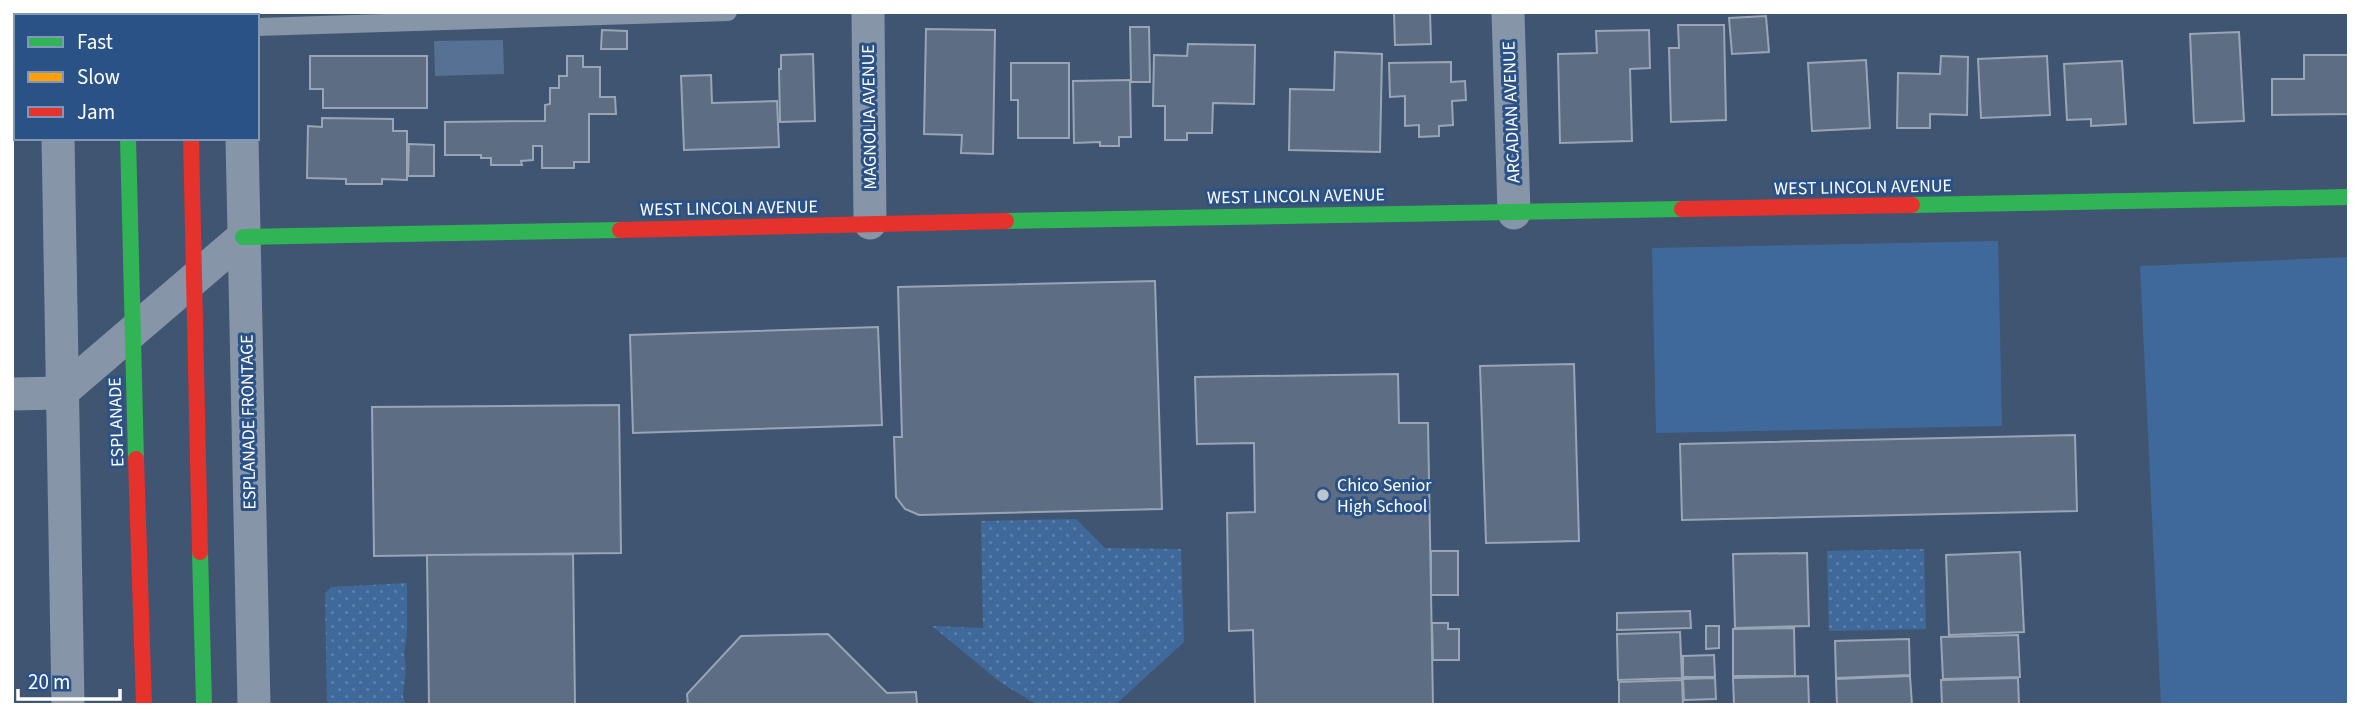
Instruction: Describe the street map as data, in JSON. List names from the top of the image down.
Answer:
{
  "streets": {
    "street": [
      "ARCADIAN AVENUE",
      "MAGNOLIA AVENUE",
      "WEST LINCOLN AVENUE",
      "ESPLANADE",
      "ESPLANADE FRONTAGE"
    ]
  },
  "crossings": [
    ["ARCADIAN AVENUE", "WEST LINCOLN AVENUE"],
    ["MAGNOLIA AVENUE", "WEST LINCOLN AVENUE"],
    ["WEST LINCOLN AVENUE", "ESPLANADE FRONTAGE"]
  ],
  "places": ["Chico Senior High School"],
  "legend": ["Fast", "Slow", "Jam"],
  "scale_bar": "20 m"
}
